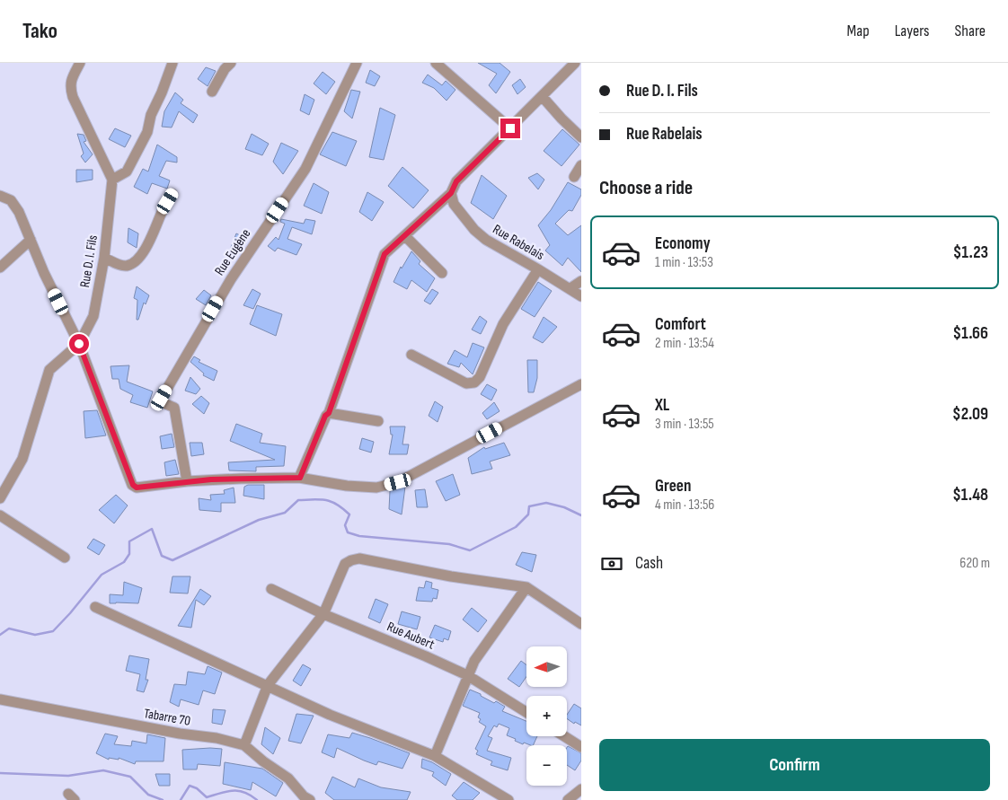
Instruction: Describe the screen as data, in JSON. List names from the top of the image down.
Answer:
{
  "streets": {
    "street": [
      "Rue Rabelais",
      "Rue Eugène",
      "Rue D. I. Fils",
      "Rue Aubert",
      "Tabarre 70"
    ]
  },
  "north": "left",
  "page": {
    "header": "Tako",
    "nav": ["Map", "Layers", "Share"],
    "banner": ["Rue D. I. Fils", "Rue Rabelais"],
    "heading": "Choose a ride",
    "list": [
      {
        "name": "Economy",
        "note": "1 min · 13:53",
        "value": "$1.23"
      },
      {
        "name": "Comfort",
        "note": "2 min · 13:54",
        "value": "$1.66"
      },
      {
        "name": "XL",
        "note": "3 min · 13:55",
        "value": "$2.09"
      },
      {
        "name": "Green",
        "note": "4 min · 13:56",
        "value": "$1.48"
      }
    ],
    "pay": ["Cash", "620 m"],
    "map_buttons": ["+", "−"],
    "buttons": "Confirm"
  }
}
